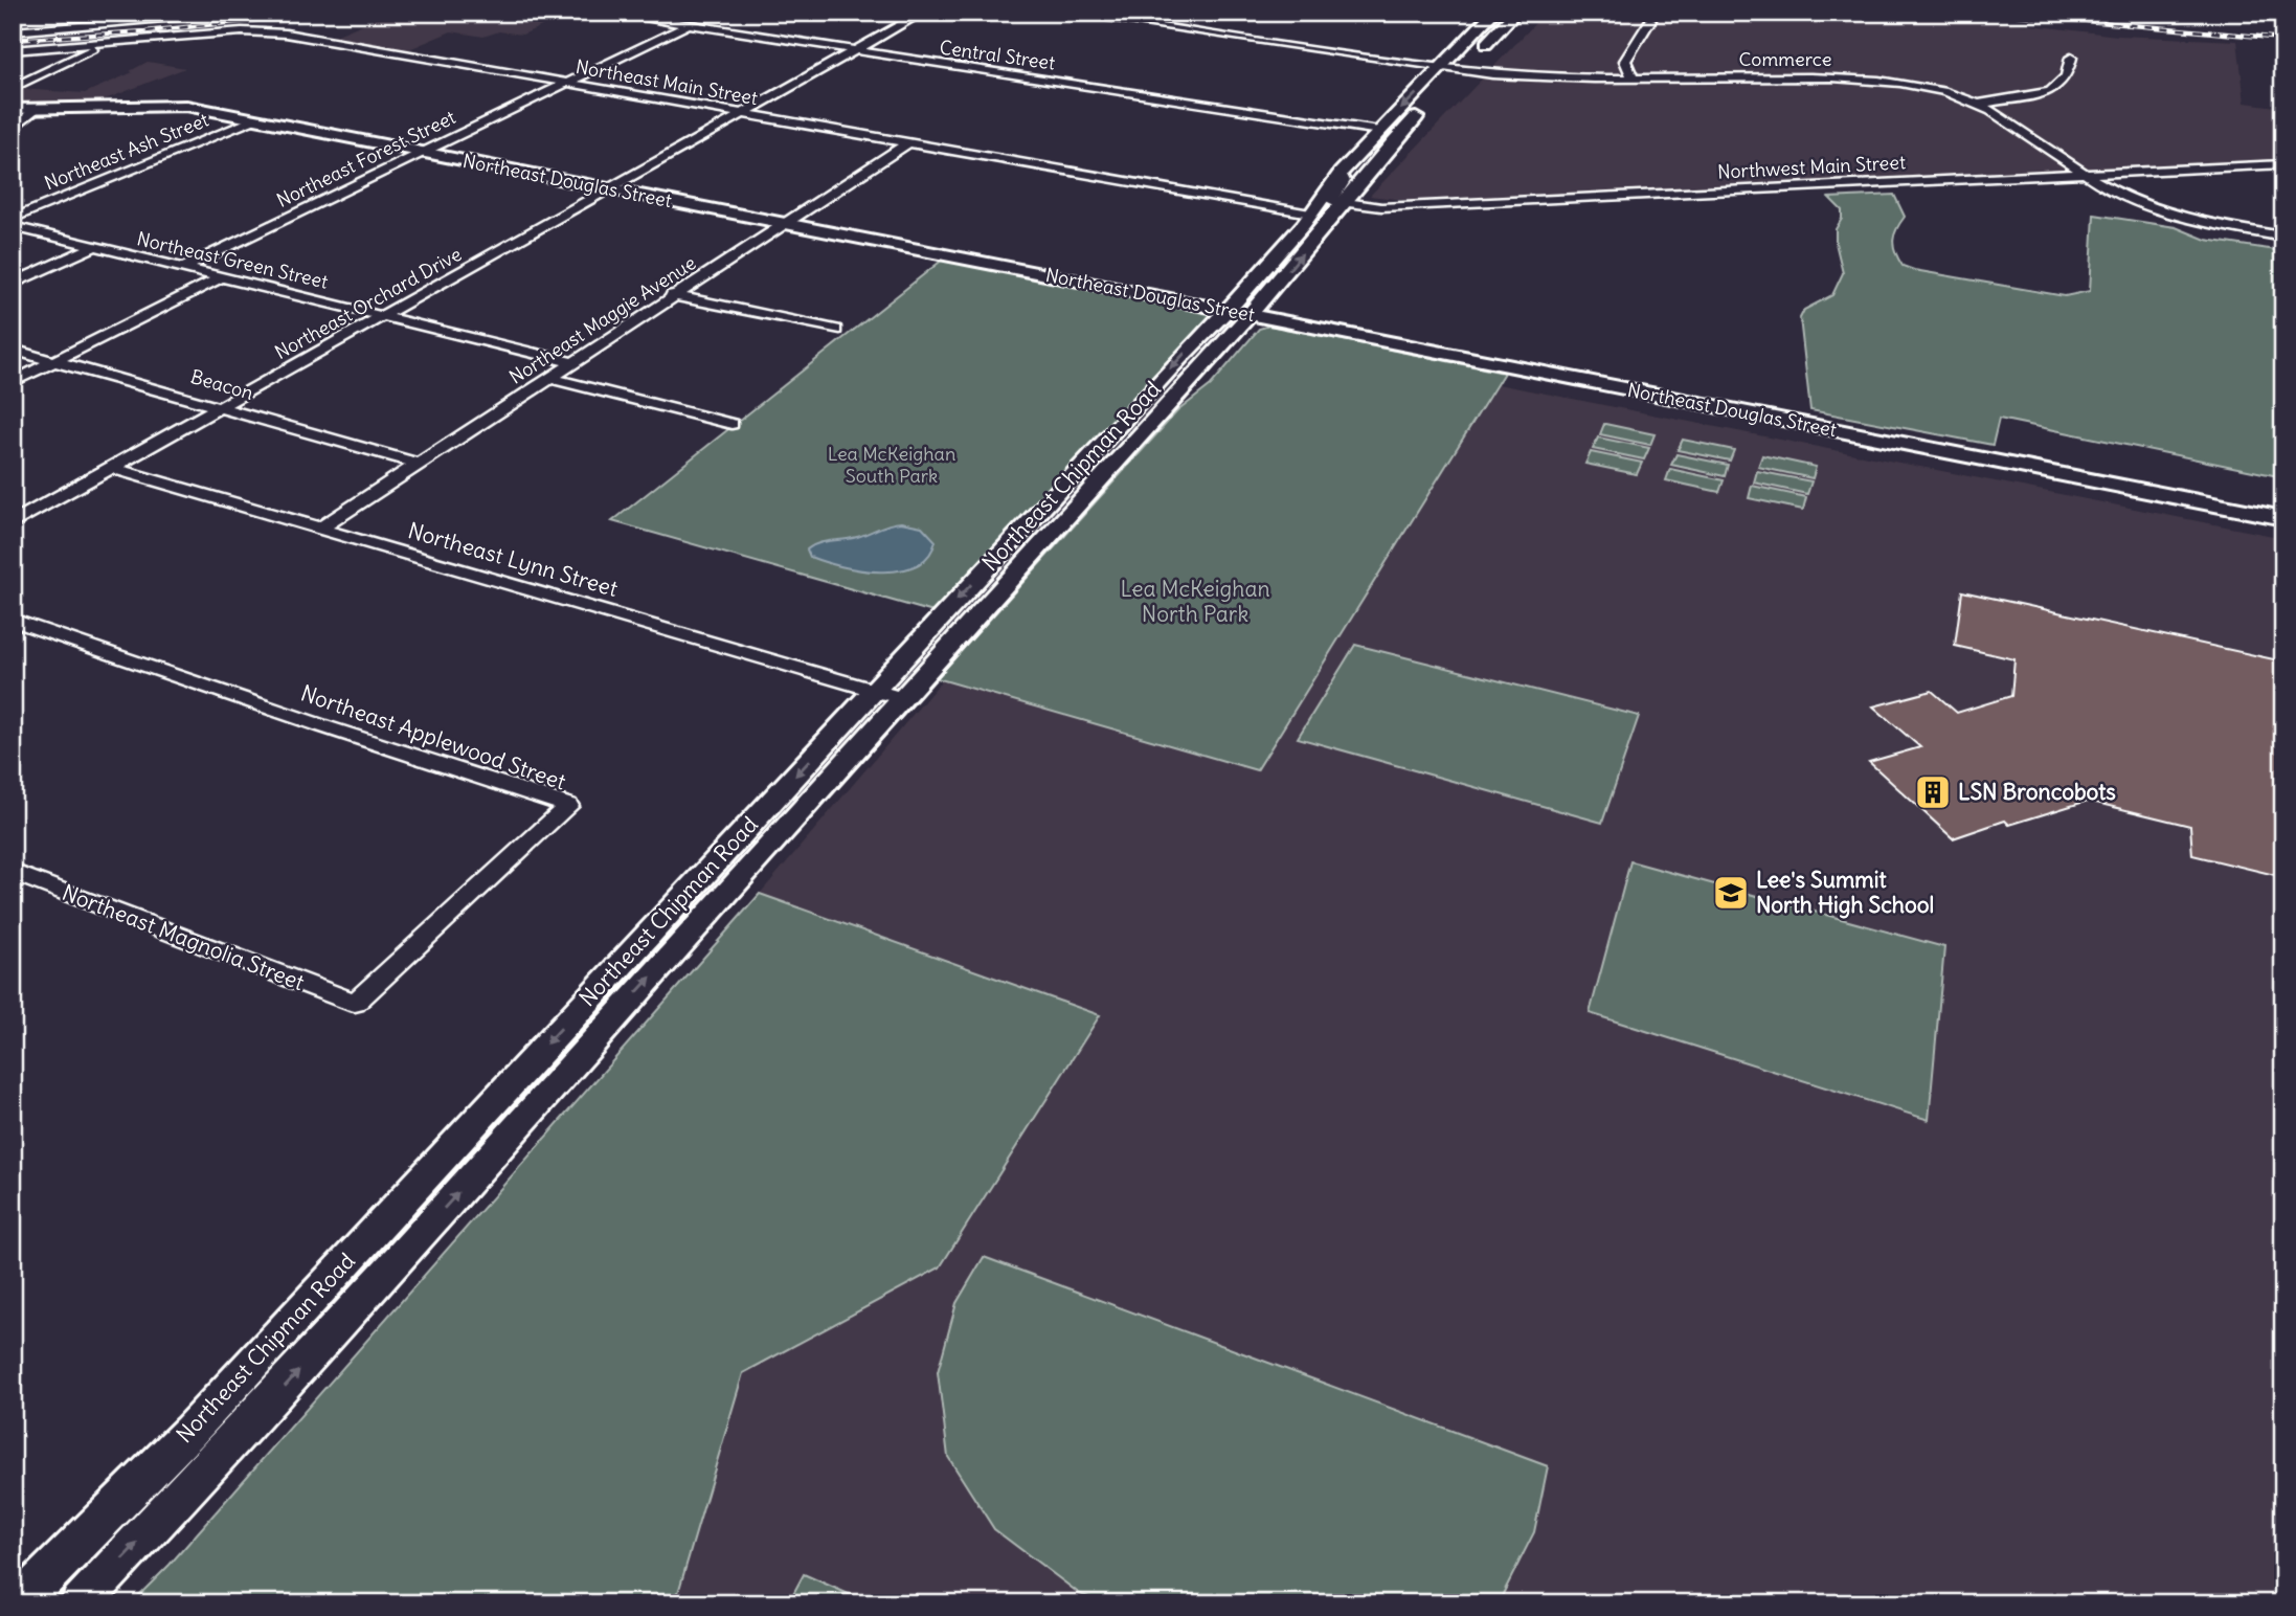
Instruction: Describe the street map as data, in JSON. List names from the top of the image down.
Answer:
{
  "streets": {
    "main road": ["Northeast Douglas Street", "Northeast Chipman Road"],
    "street": [
      "Central Street",
      "Commerce",
      "Northeast Main Street",
      "Northeast Ash Street",
      "Northeast Forest Street",
      "Northwest Main Street",
      "Northeast Green Street",
      "Northeast Orchard Drive",
      "Northeast Maggie Avenue",
      "Beacon",
      "Northeast Lynn Street",
      "Northeast Applewood Street",
      "Northeast Magnolia Street"
    ]
  },
  "crossings": [
    ["Central Street", "Northeast Forest Street"],
    ["Central Street", "Northeast Orchard Drive"],
    ["Central Street", "Northeast Chipman Road"],
    ["Commerce", "Northwest Main Street"],
    ["Commerce", "Northeast Chipman Road"],
    ["Northeast Main Street", "Northeast Forest Street"],
    ["Northeast Main Street", "Northeast Orchard Drive"],
    ["Northeast Main Street", "Northeast Maggie Avenue"],
    ["Northeast Main Street", "Northeast Chipman Road"],
    ["Northeast Ash Street", "Northeast Douglas Street"],
    ["Northeast Forest Street", "Northeast Douglas Street"],
    ["Northeast Forest Street", "Northeast Green Street"],
    ["Northwest Main Street", "Northeast Chipman Road"],
    ["Northeast Douglas Street", "Northeast Orchard Drive"],
    ["Northeast Douglas Street", "Northeast Maggie Avenue"],
    ["Northeast Douglas Street", "Northeast Chipman Road"],
    ["Northeast Green Street", "Northeast Orchard Drive"],
    ["Northeast Green Street", "Northeast Maggie Avenue"],
    ["Northeast Orchard Drive", "Beacon"],
    ["Northeast Orchard Drive", "Northeast Lynn Street"],
    ["Northeast Maggie Avenue", "Beacon"],
    ["Northeast Maggie Avenue", "Northeast Lynn Street"],
    ["Northeast Chipman Road", "Northeast Lynn Street"],
    ["Northeast Applewood Street", "Northeast Magnolia Street"]
  ],
  "parks": ["Lea McKeighan South Park", "Lea McKeighan North Park"],
  "places": {
    "building": ["LSN Broncobots"],
    "school or university": ["Lee's Summit North High School"]
  }
}
